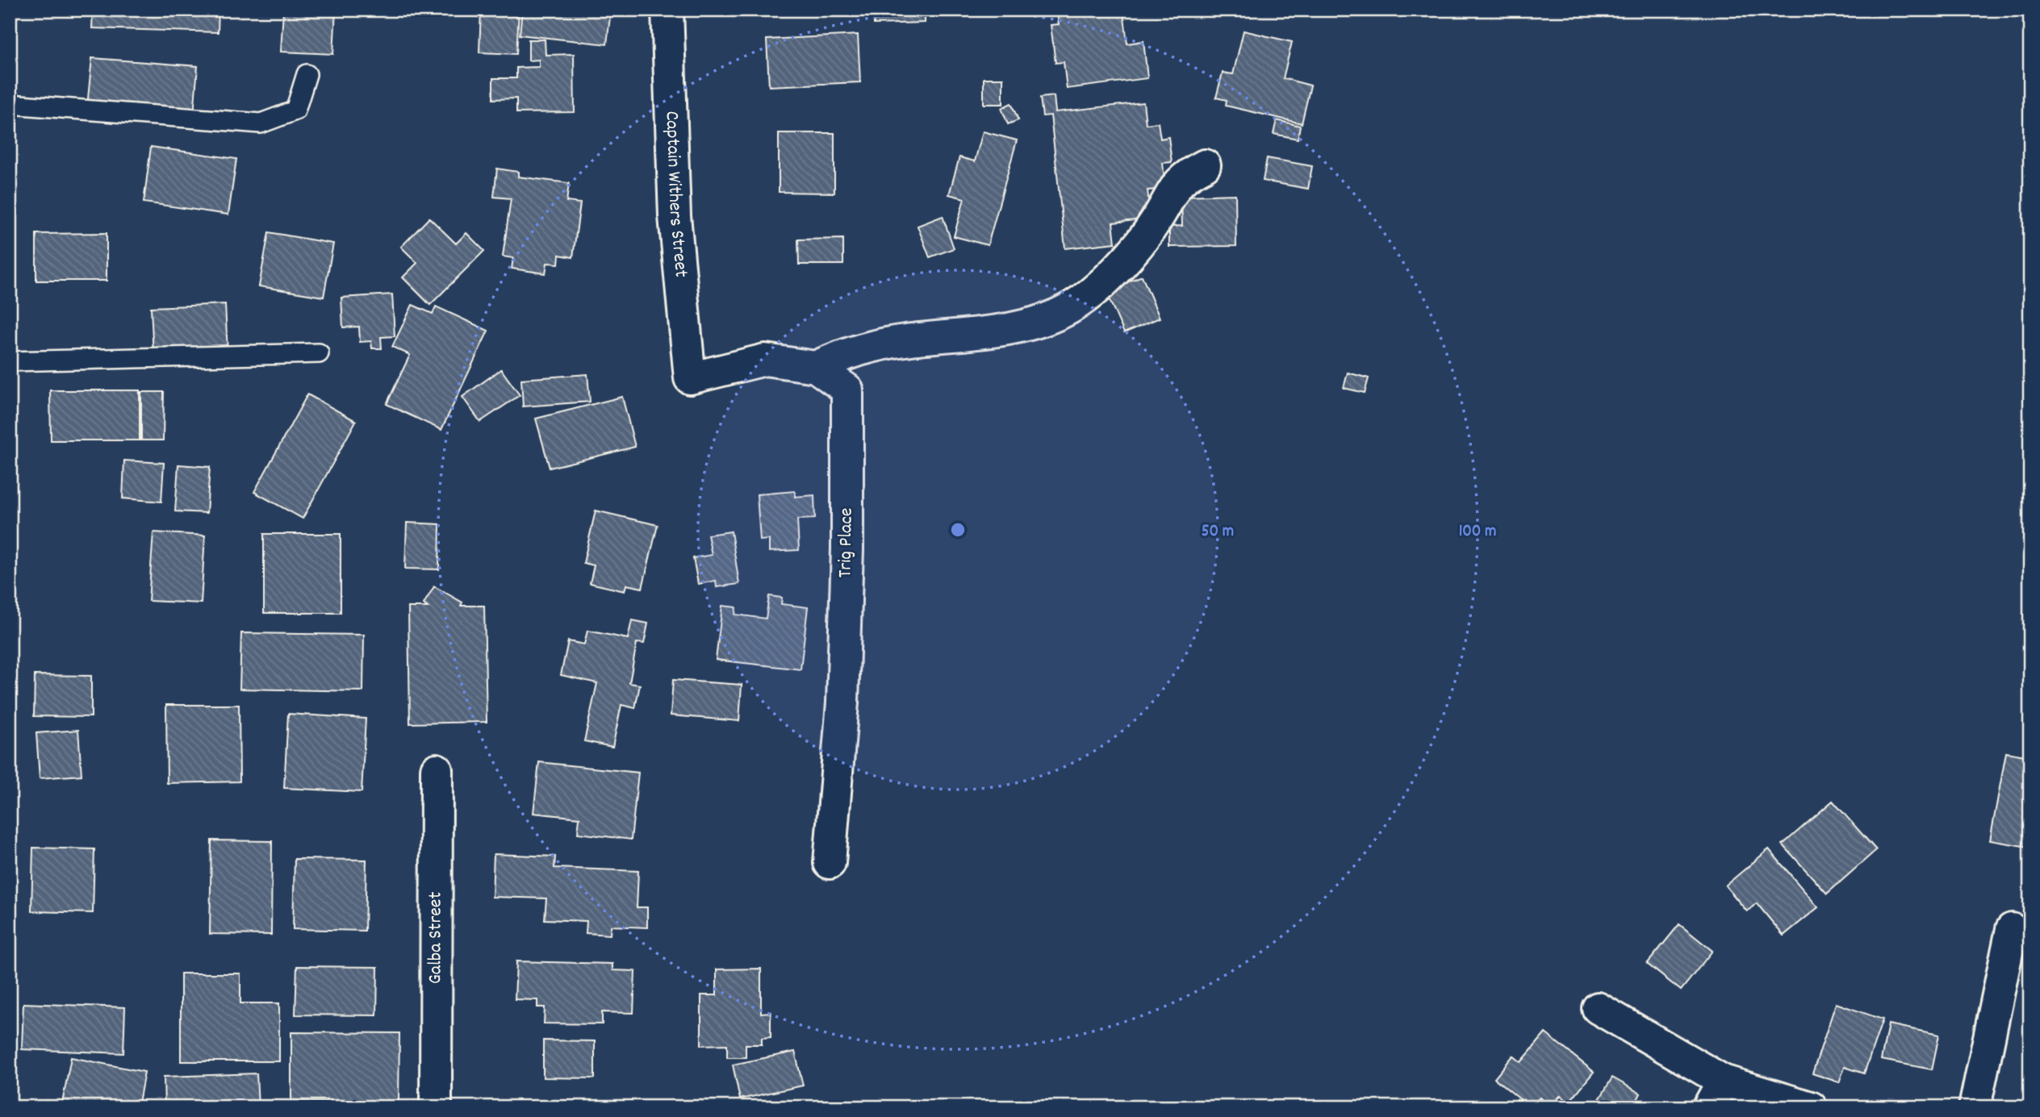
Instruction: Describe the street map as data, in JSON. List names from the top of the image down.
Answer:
{
  "streets": {
    "street": ["Captain Withers Street", "Trig Place", "Galba Street"]
  },
  "crossings": [
    ["Captain Withers Street", "Trig Place"]
  ],
  "rings": ["50 m", "100 m"]
}
